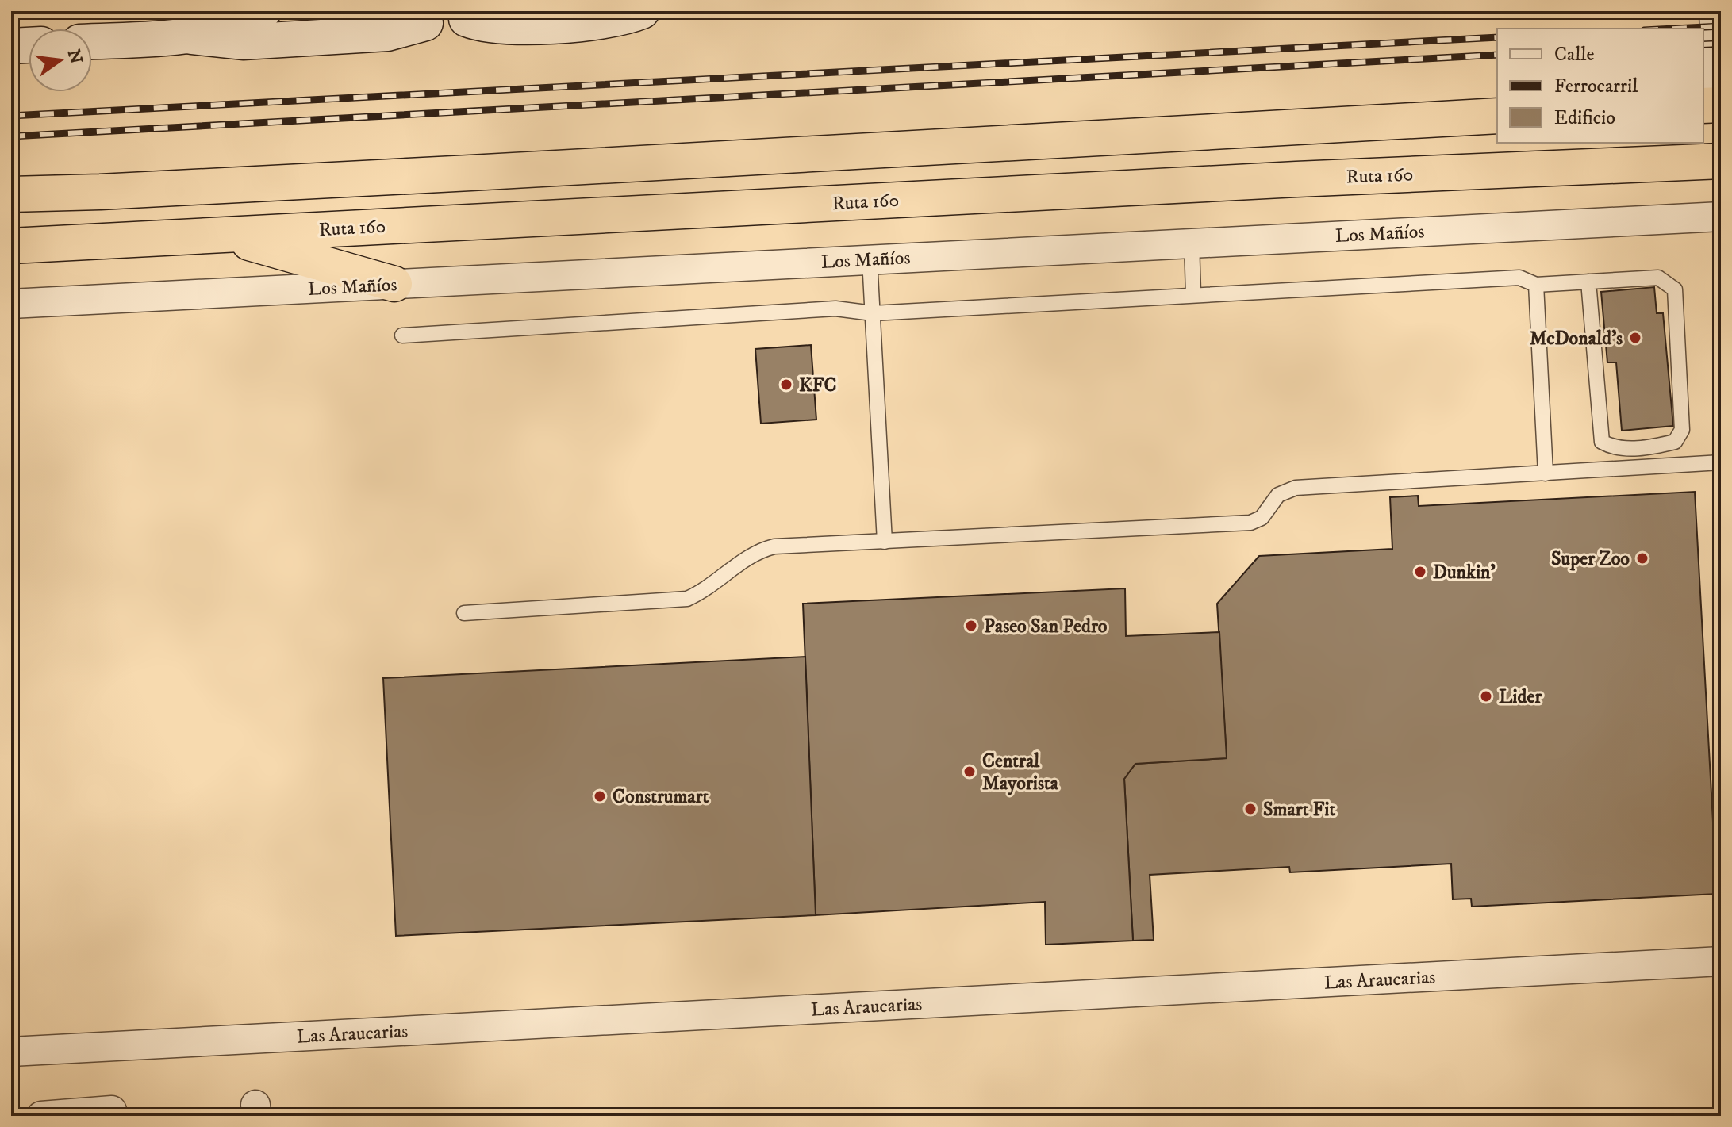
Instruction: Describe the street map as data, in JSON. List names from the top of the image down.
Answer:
{
  "streets": {
    "highway": ["Ruta 160"],
    "street": ["Los Mañíos", "Las Araucarias"]
  },
  "places": [
    "McDonald's",
    "KFC",
    "Super Zoo",
    "Dunkin'",
    "Paseo San Pedro",
    "Lider",
    "Central Mayorista",
    "Construmart",
    "Smart Fit"
  ],
  "legend": ["Calle", "Ferrocarril", "Edificio"],
  "north": "right"
}
